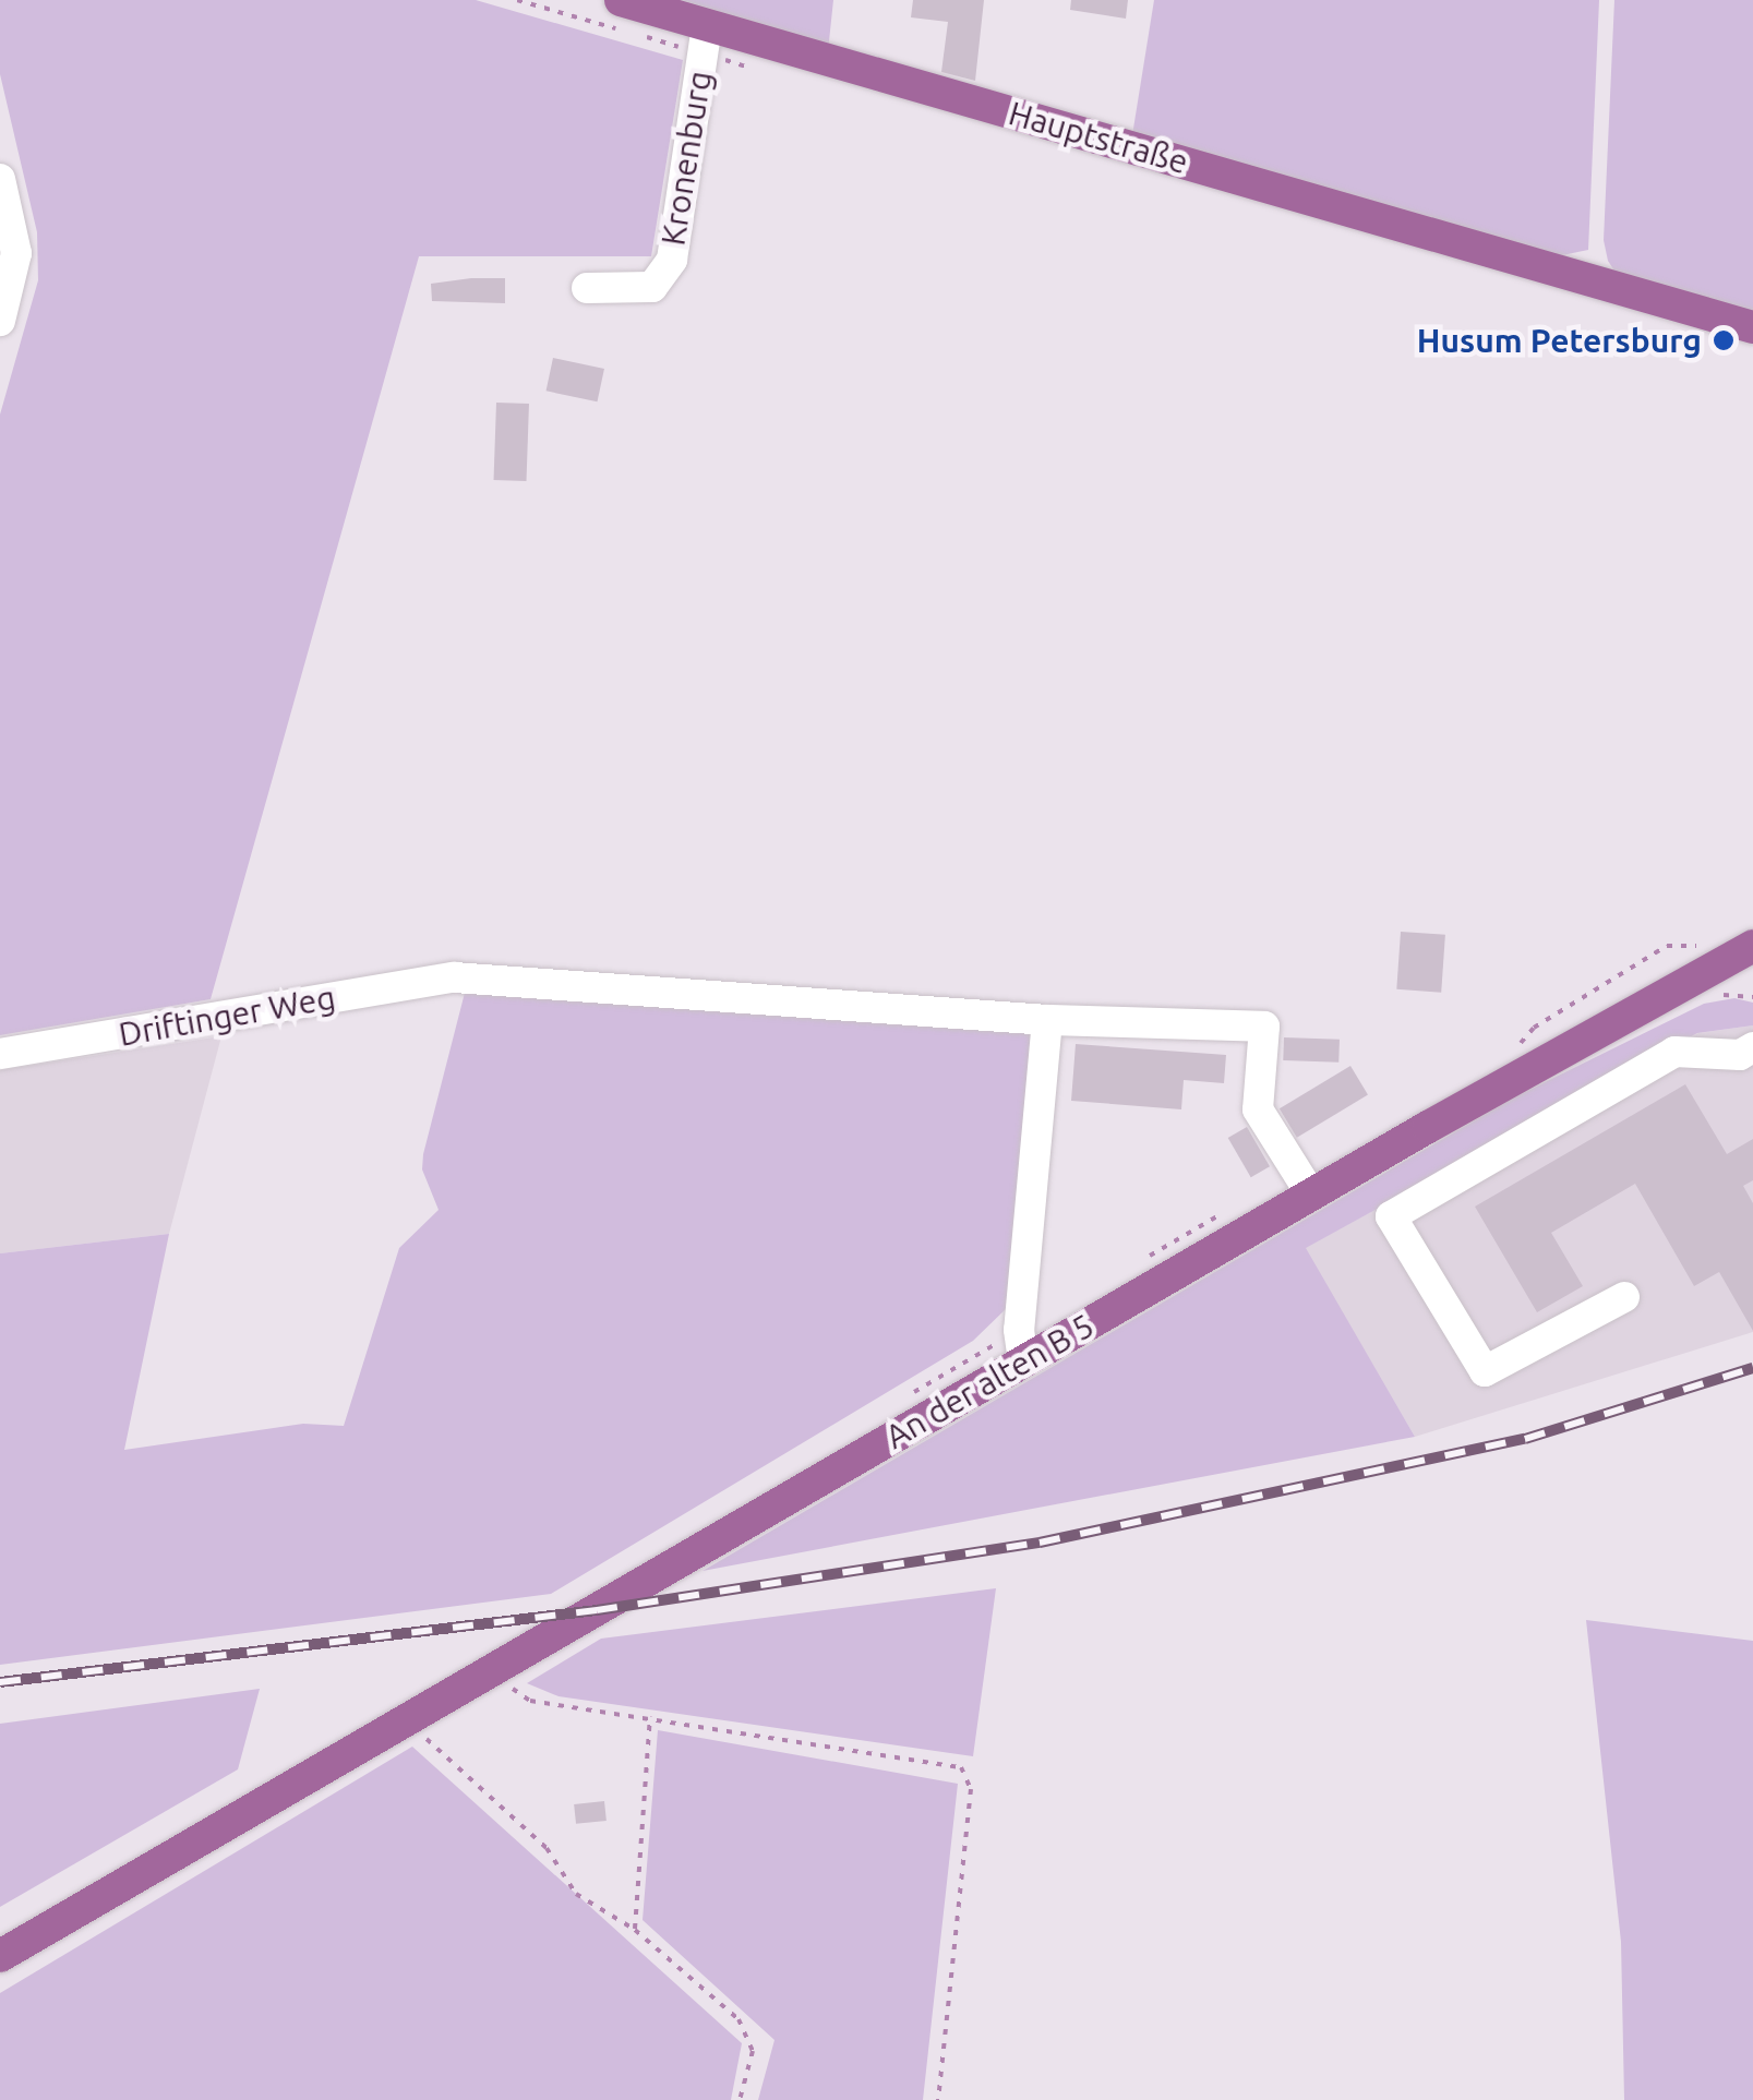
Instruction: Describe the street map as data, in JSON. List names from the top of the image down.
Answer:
{
  "streets": {
    "main road": ["Hauptstraße", "An der alten B 5"],
    "street": ["Kronenburg", "Driftinger Weg"]
  },
  "crossings": [
    ["Hauptstraße", "Kronenburg"],
    ["Driftinger Weg", "An der alten B 5"]
  ],
  "places": ["Husum Petersburg"]
}
